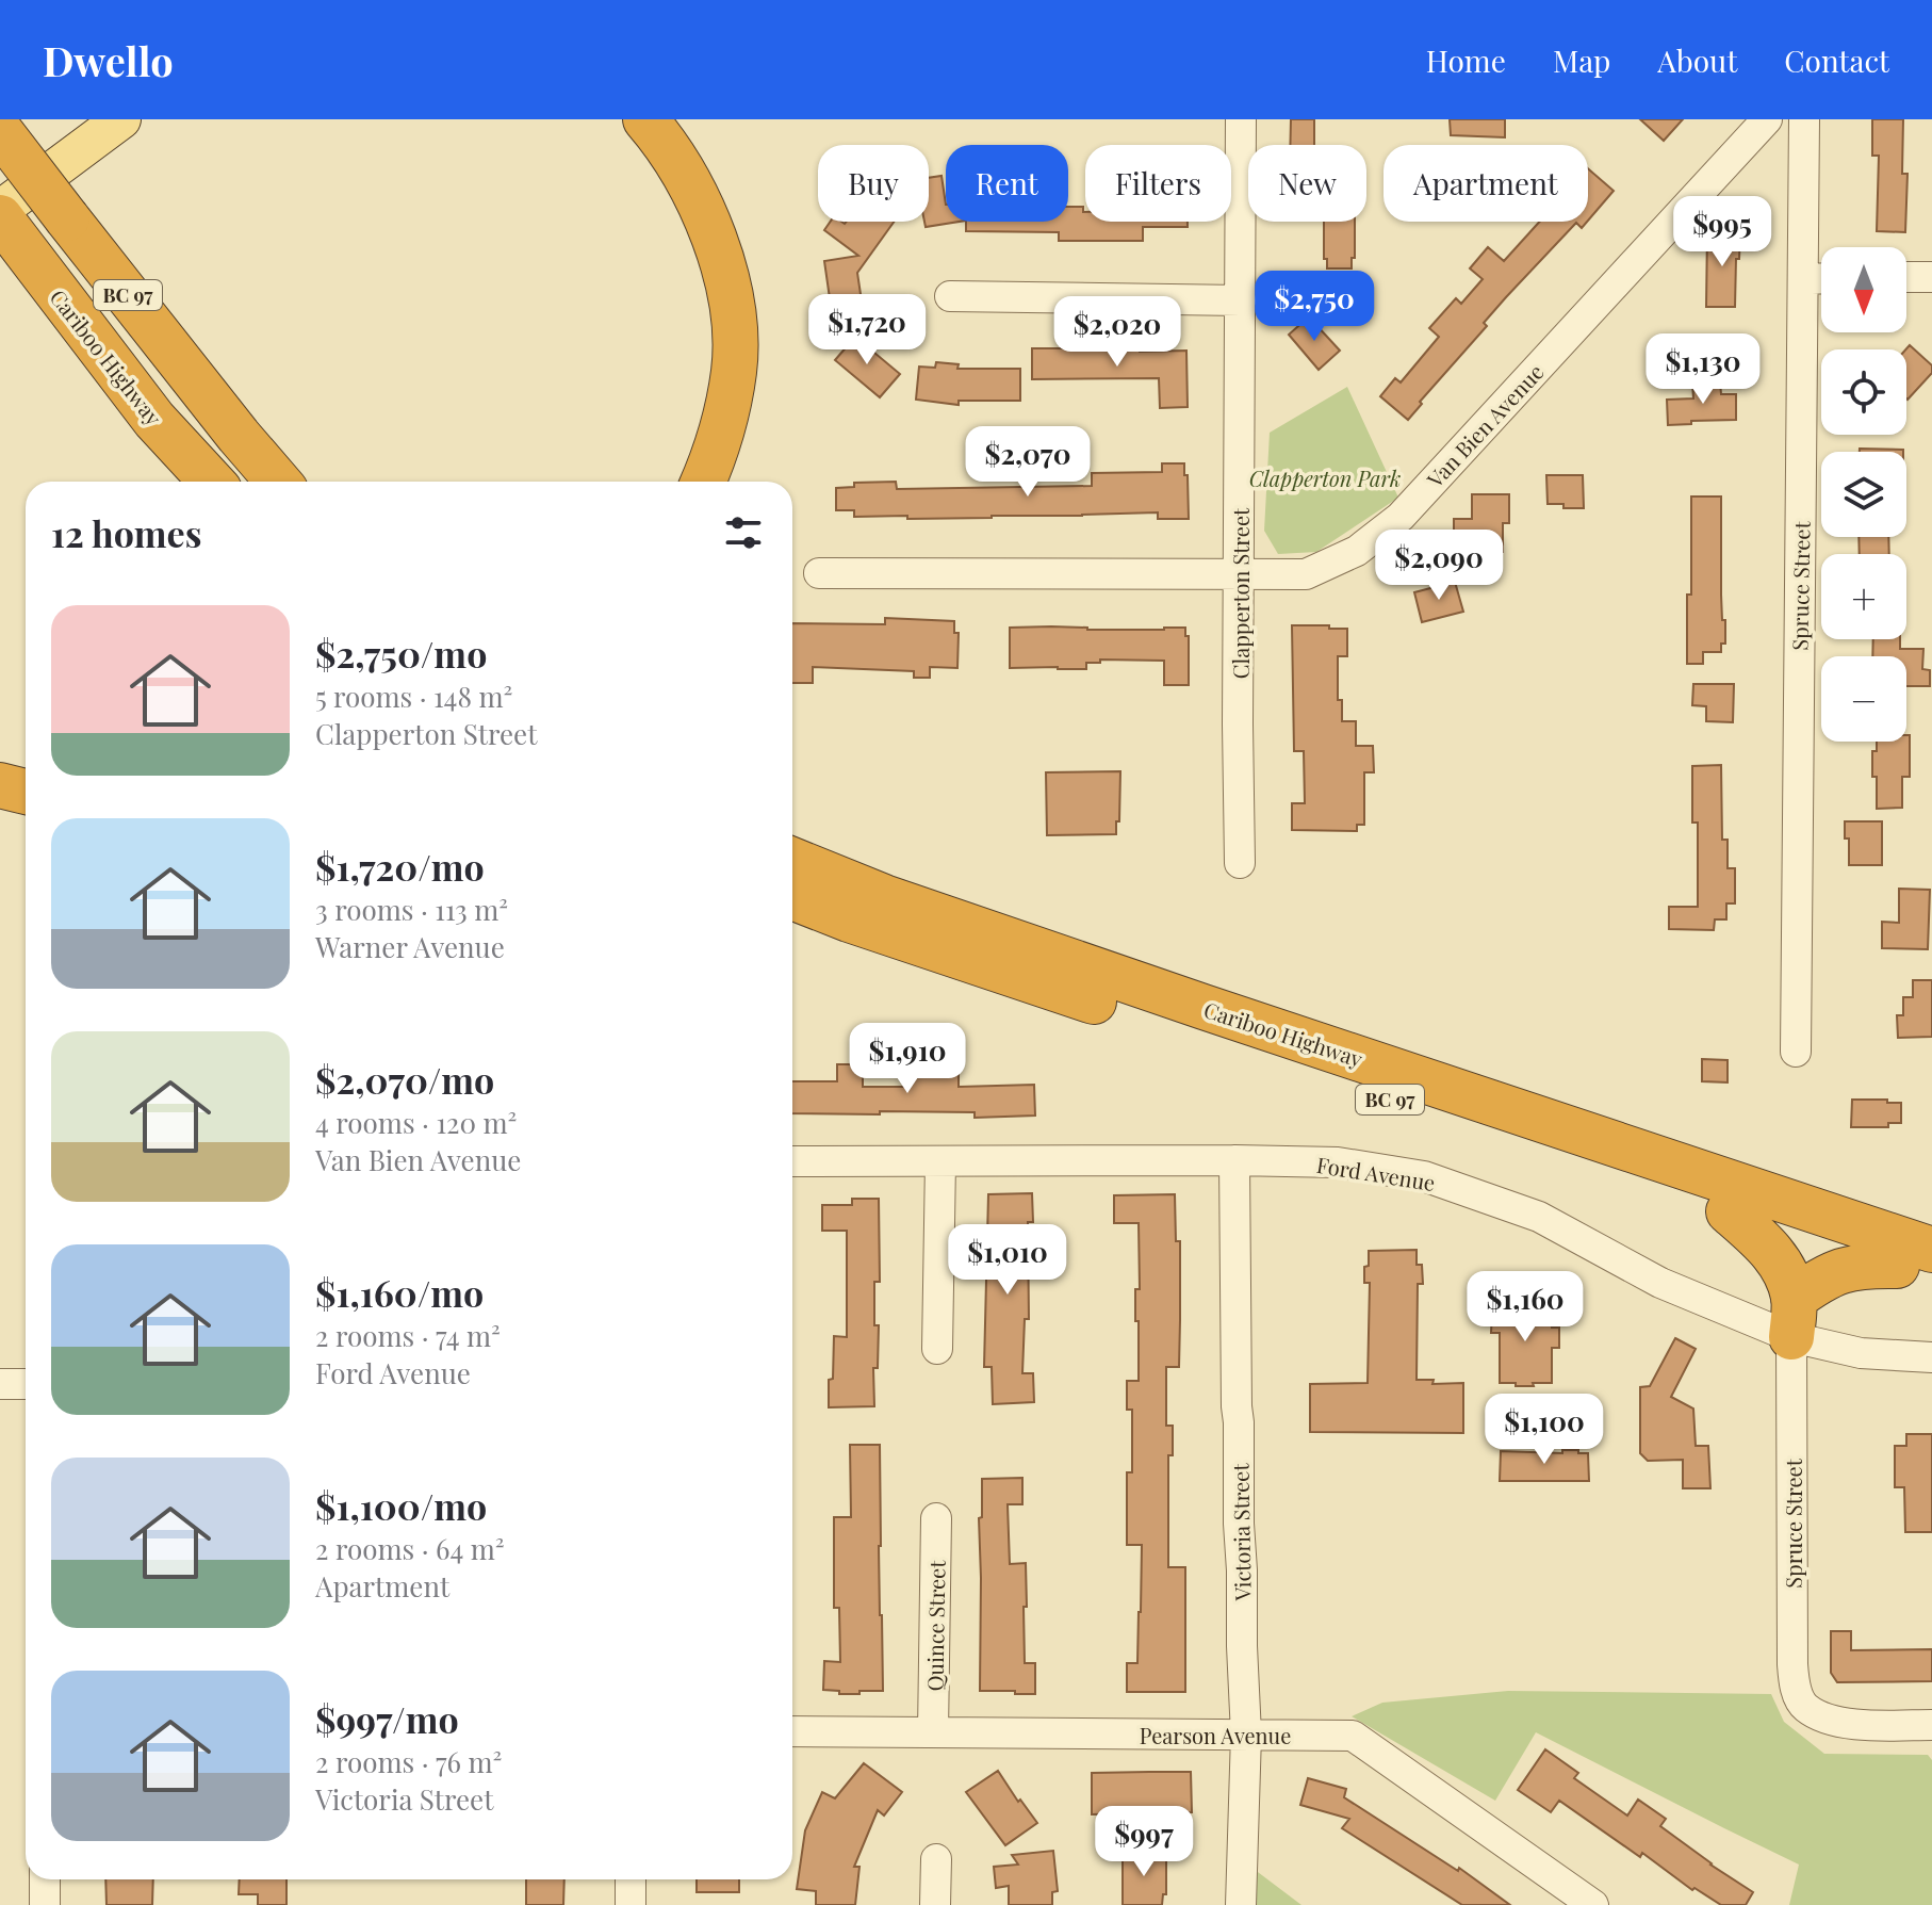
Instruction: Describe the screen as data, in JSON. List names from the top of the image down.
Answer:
{
  "streets": {
    "highway": ["BC 97", "Cariboo Highway"],
    "street": [
      "Van Bien Avenue",
      "Spruce Street",
      "Clapperton Street",
      "Ford Avenue",
      "Victoria Street",
      "Quince Street",
      "Pearson Avenue"
    ]
  },
  "crossings": [
    ["Van Bien Avenue", "Clapperton Street"],
    ["Spruce Street", "Ford Avenue"],
    ["Ford Avenue", "Victoria Street"],
    ["Victoria Street", "Pearson Avenue"],
    ["Quince Street", "Pearson Avenue"]
  ],
  "parks": ["Clapperton Park"],
  "north": "bottom",
  "page": {
    "header": "Dwello",
    "nav": [
      "Home",
      "Map",
      "About",
      "Contact"
    ],
    "chip": [
      "Buy",
      "Rent",
      "Filters",
      "New",
      "Apartment"
    ],
    "price": [
      "$995",
      "$2,750",
      "$1,720",
      "$2,020",
      "$1,130",
      "$2,070",
      "$2,090",
      "$1,910",
      "$1,010",
      "$1,160",
      "$1,100",
      "$997"
    ],
    "map_buttons": ["+", "−"],
    "heading": "12 homes",
    "list": [
      {
        "name": "$2,750/mo",
        "note": "5 rooms · 148 m² · Clapperton Street"
      },
      {
        "name": "$1,720/mo",
        "note": "3 rooms · 113 m² · Warner Avenue"
      },
      {
        "name": "$2,070/mo",
        "note": "4 rooms · 120 m² · Van Bien Avenue"
      },
      {
        "name": "$1,160/mo",
        "note": "2 rooms · 74 m² · Ford Avenue"
      },
      {
        "name": "$1,100/mo",
        "note": "2 rooms · 64 m² · Apartment"
      },
      {
        "name": "$997/mo",
        "note": "2 rooms · 76 m² · Victoria Street"
      }
    ]
  }
}
